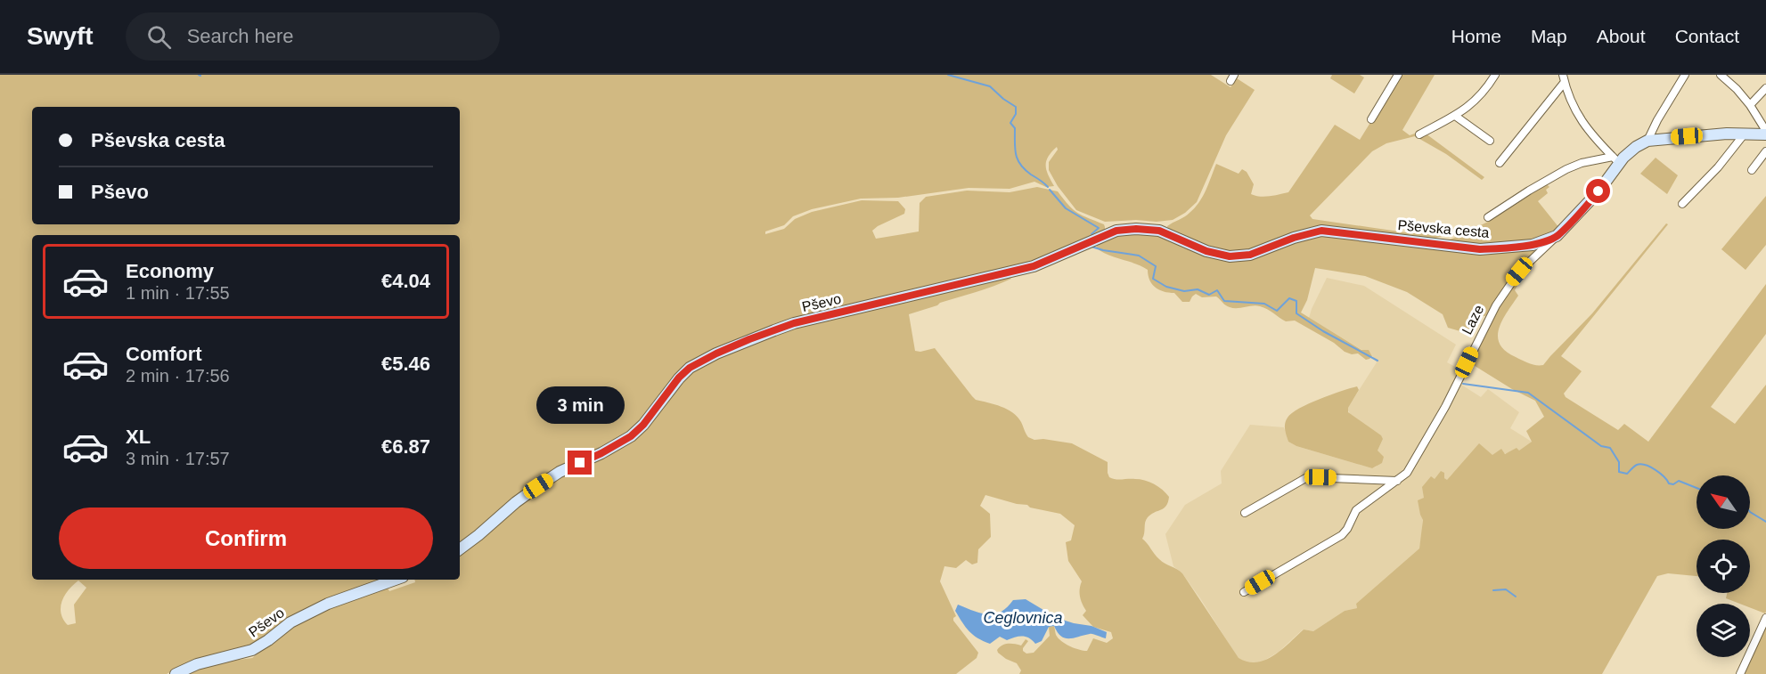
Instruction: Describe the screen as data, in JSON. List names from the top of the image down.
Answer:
{
  "streets": {
    "street": ["Pševska cesta", "Pševo", "Laze"]
  },
  "crossings": [
    ["Pševska cesta", "Pševo"],
    ["Pševska cesta", "Laze"]
  ],
  "water": ["Ceglovnica"],
  "north": "top left",
  "page": {
    "header": "Swyft",
    "search": "Search here",
    "nav": [
      "Home",
      "Map",
      "About",
      "Contact"
    ],
    "banner": ["Pševska cesta", "Pševo"],
    "list": [
      {
        "name": "Economy",
        "note": "1 min · 17:55",
        "value": "€4.04"
      },
      {
        "name": "Comfort",
        "note": "2 min · 17:56",
        "value": "€5.46"
      },
      {
        "name": "XL",
        "note": "3 min · 17:57",
        "value": "€6.87"
      }
    ],
    "bubble": "3 min",
    "buttons": "Confirm"
  }
}
